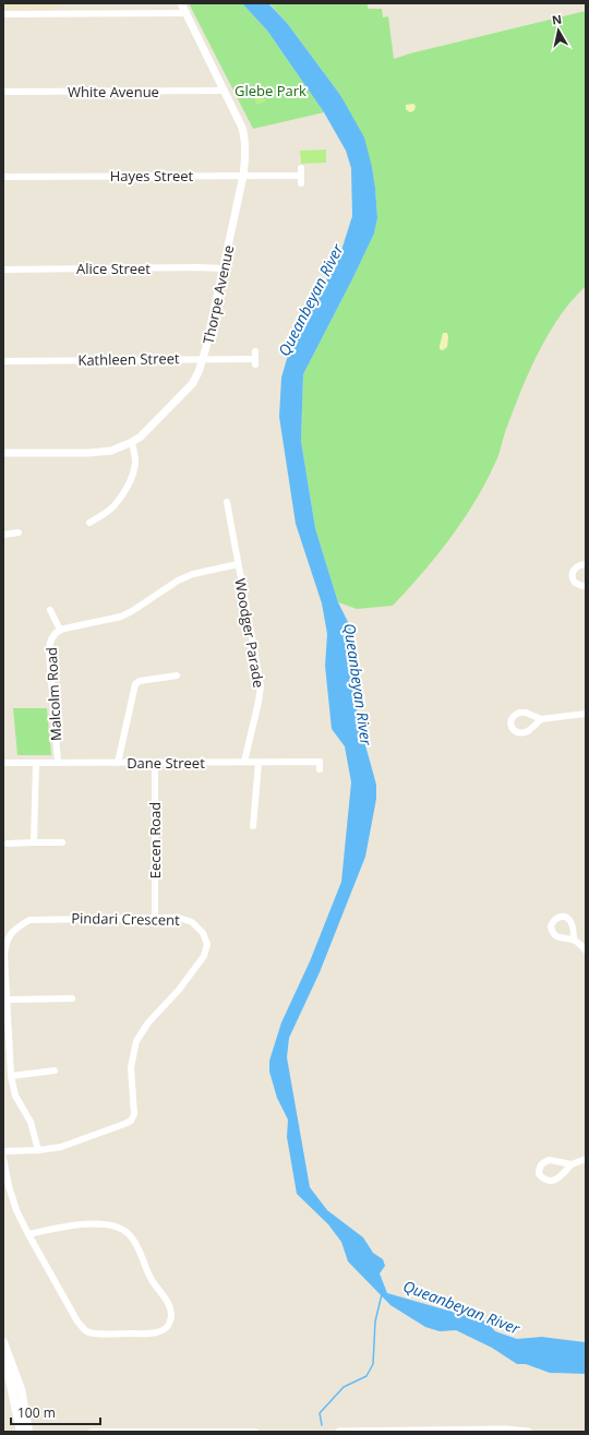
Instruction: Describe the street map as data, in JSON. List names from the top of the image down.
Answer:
{
  "streets": {
    "street": [
      "White Avenue",
      "Hayes Street",
      "Alice Street",
      "Thorpe Avenue",
      "Kathleen Street",
      "Woodger Parade",
      "Malcolm Road",
      "Dane Street",
      "Eecen Road",
      "Pindari Crescent"
    ]
  },
  "crossings": [
    ["White Avenue", "Thorpe Avenue"],
    ["Hayes Street", "Thorpe Avenue"],
    ["Alice Street", "Thorpe Avenue"],
    ["Thorpe Avenue", "Kathleen Street"],
    ["Woodger Parade", "Malcolm Road"],
    ["Woodger Parade", "Dane Street"],
    ["Malcolm Road", "Dane Street"],
    ["Dane Street", "Eecen Road"],
    ["Eecen Road", "Pindari Crescent"]
  ],
  "water": ["Queanbeyan River"],
  "parks": ["Glebe Park"],
  "scale_bar": "100 m",
  "north": "top"
}
